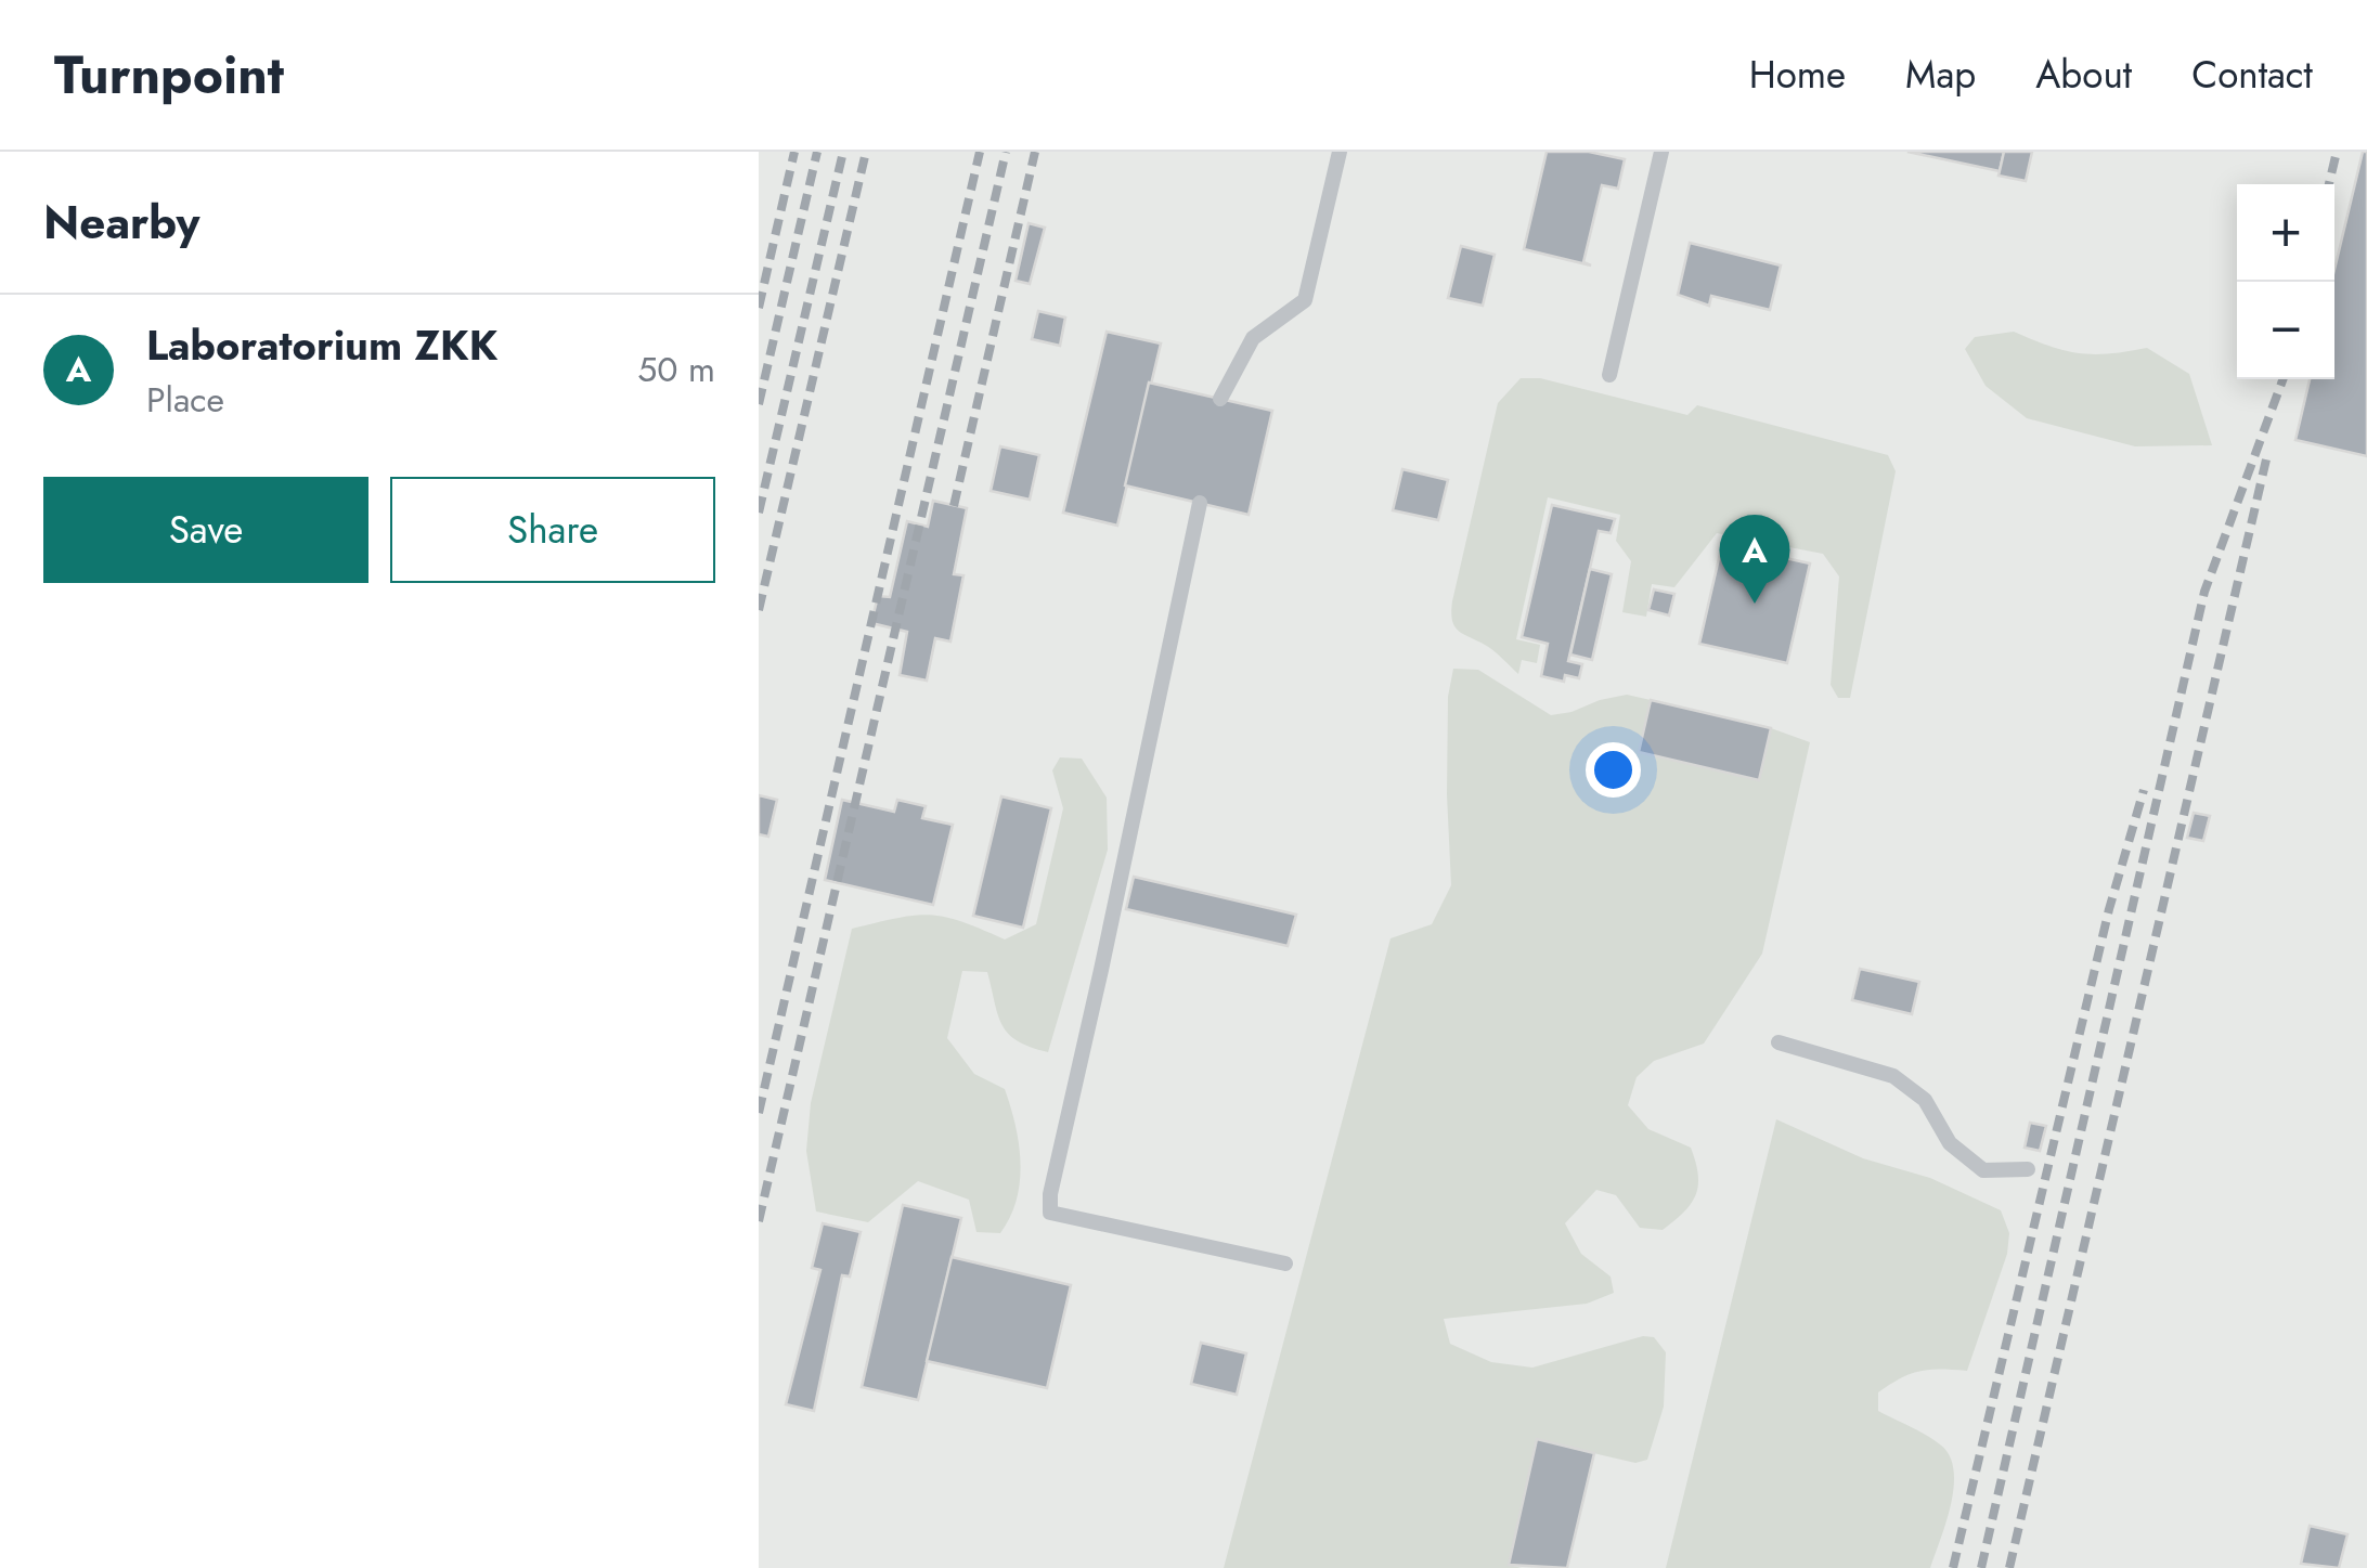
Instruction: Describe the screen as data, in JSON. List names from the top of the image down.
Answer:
{
  "page": {
    "header": "Turnpoint",
    "nav": [
      "Home",
      "Map",
      "About",
      "Contact"
    ],
    "heading": "Nearby",
    "map_buttons": ["+", "−"],
    "list": [
      {
        "mark": "A",
        "name": "Laboratorium ZKK",
        "note": "Place",
        "value": "50 m"
      }
    ],
    "buttons": ["Save", "Share"],
    "pins": "A"
  }
}
